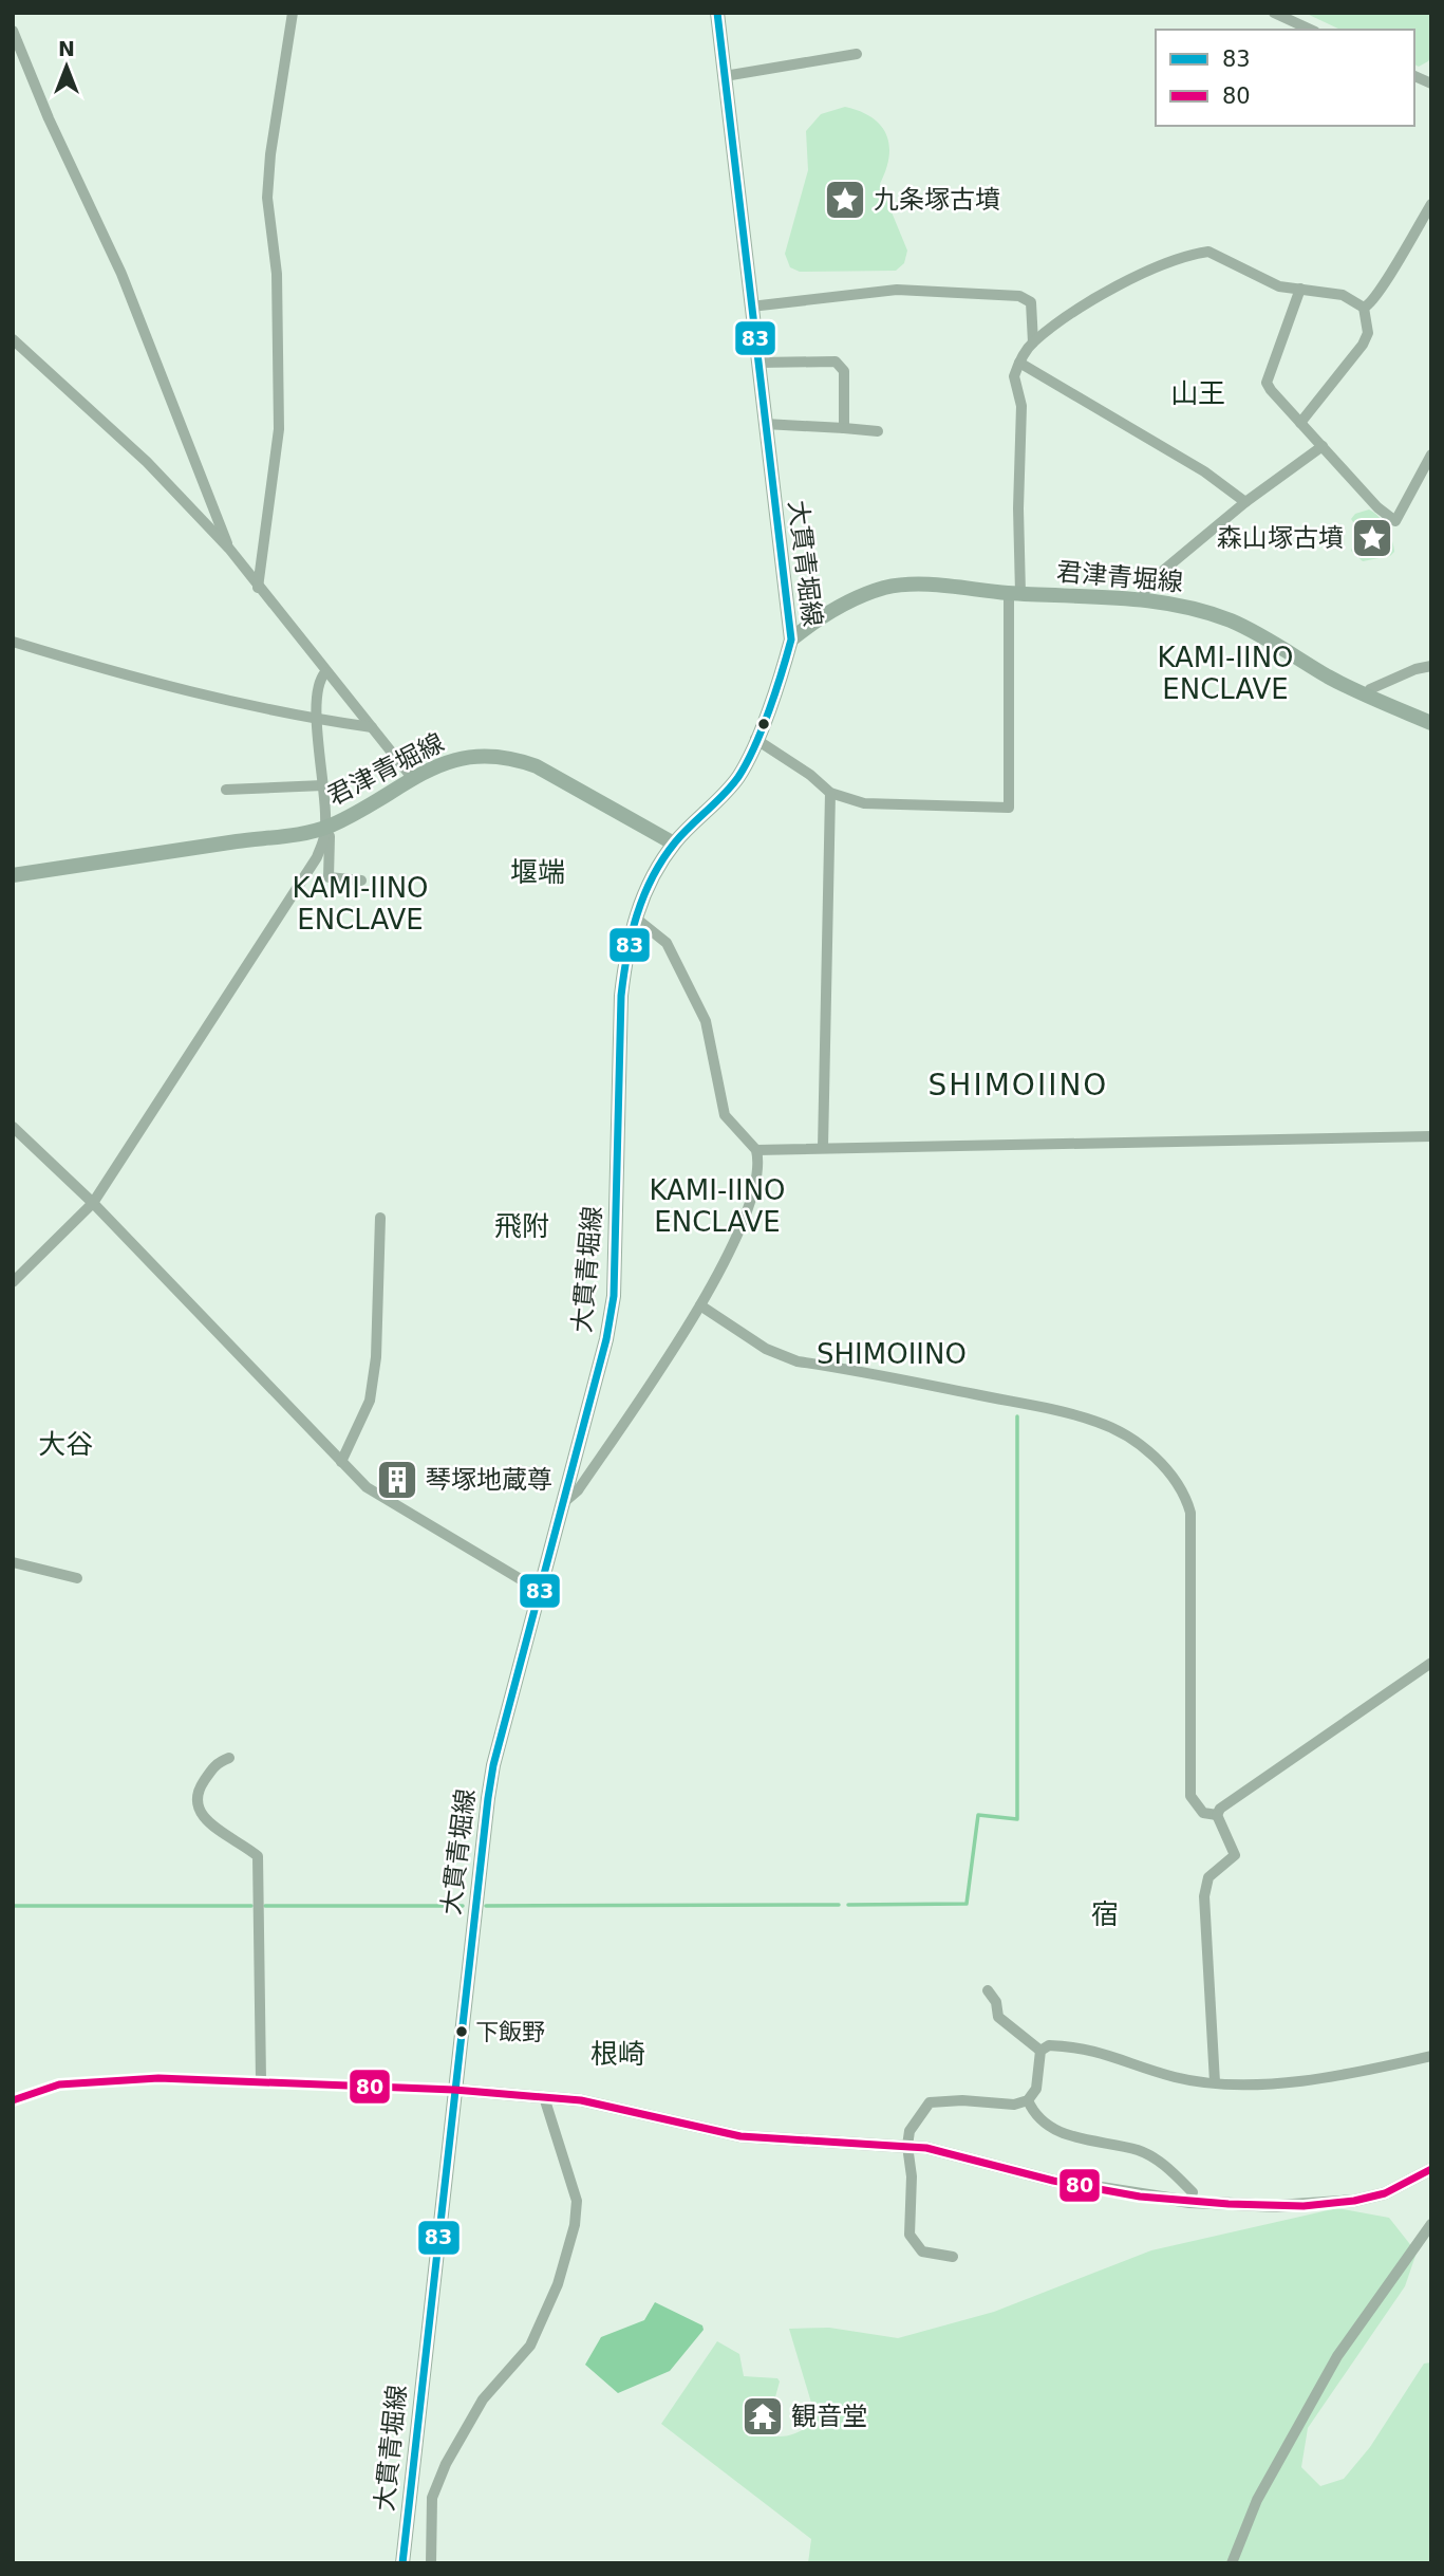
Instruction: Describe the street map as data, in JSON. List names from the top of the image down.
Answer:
{
  "streets": {
    "main road": ["大貫青堀線", "君津青堀線"]
  },
  "crossings": [
    ["大貫青堀線", "君津青堀線"]
  ],
  "districts": [
    "山王",
    "KAMI-IINO ENCLAVE",
    "堰端",
    "KAMI-IINO ENCLAVE",
    "SHIMOIINO",
    "KAMI-IINO ENCLAVE",
    "飛附",
    "SHIMOIINO",
    "大谷",
    "宿",
    "根崎"
  ],
  "places": {
    "place": ["九条塚古墳", "森山塚古墳"],
    "building": ["琴塚地蔵尊"],
    "other": ["下飯野"],
    "temple": ["観音堂"]
  },
  "lines": ["transit line 83", "transit line 80"],
  "legend": ["83", "80"],
  "north": "top"
}
